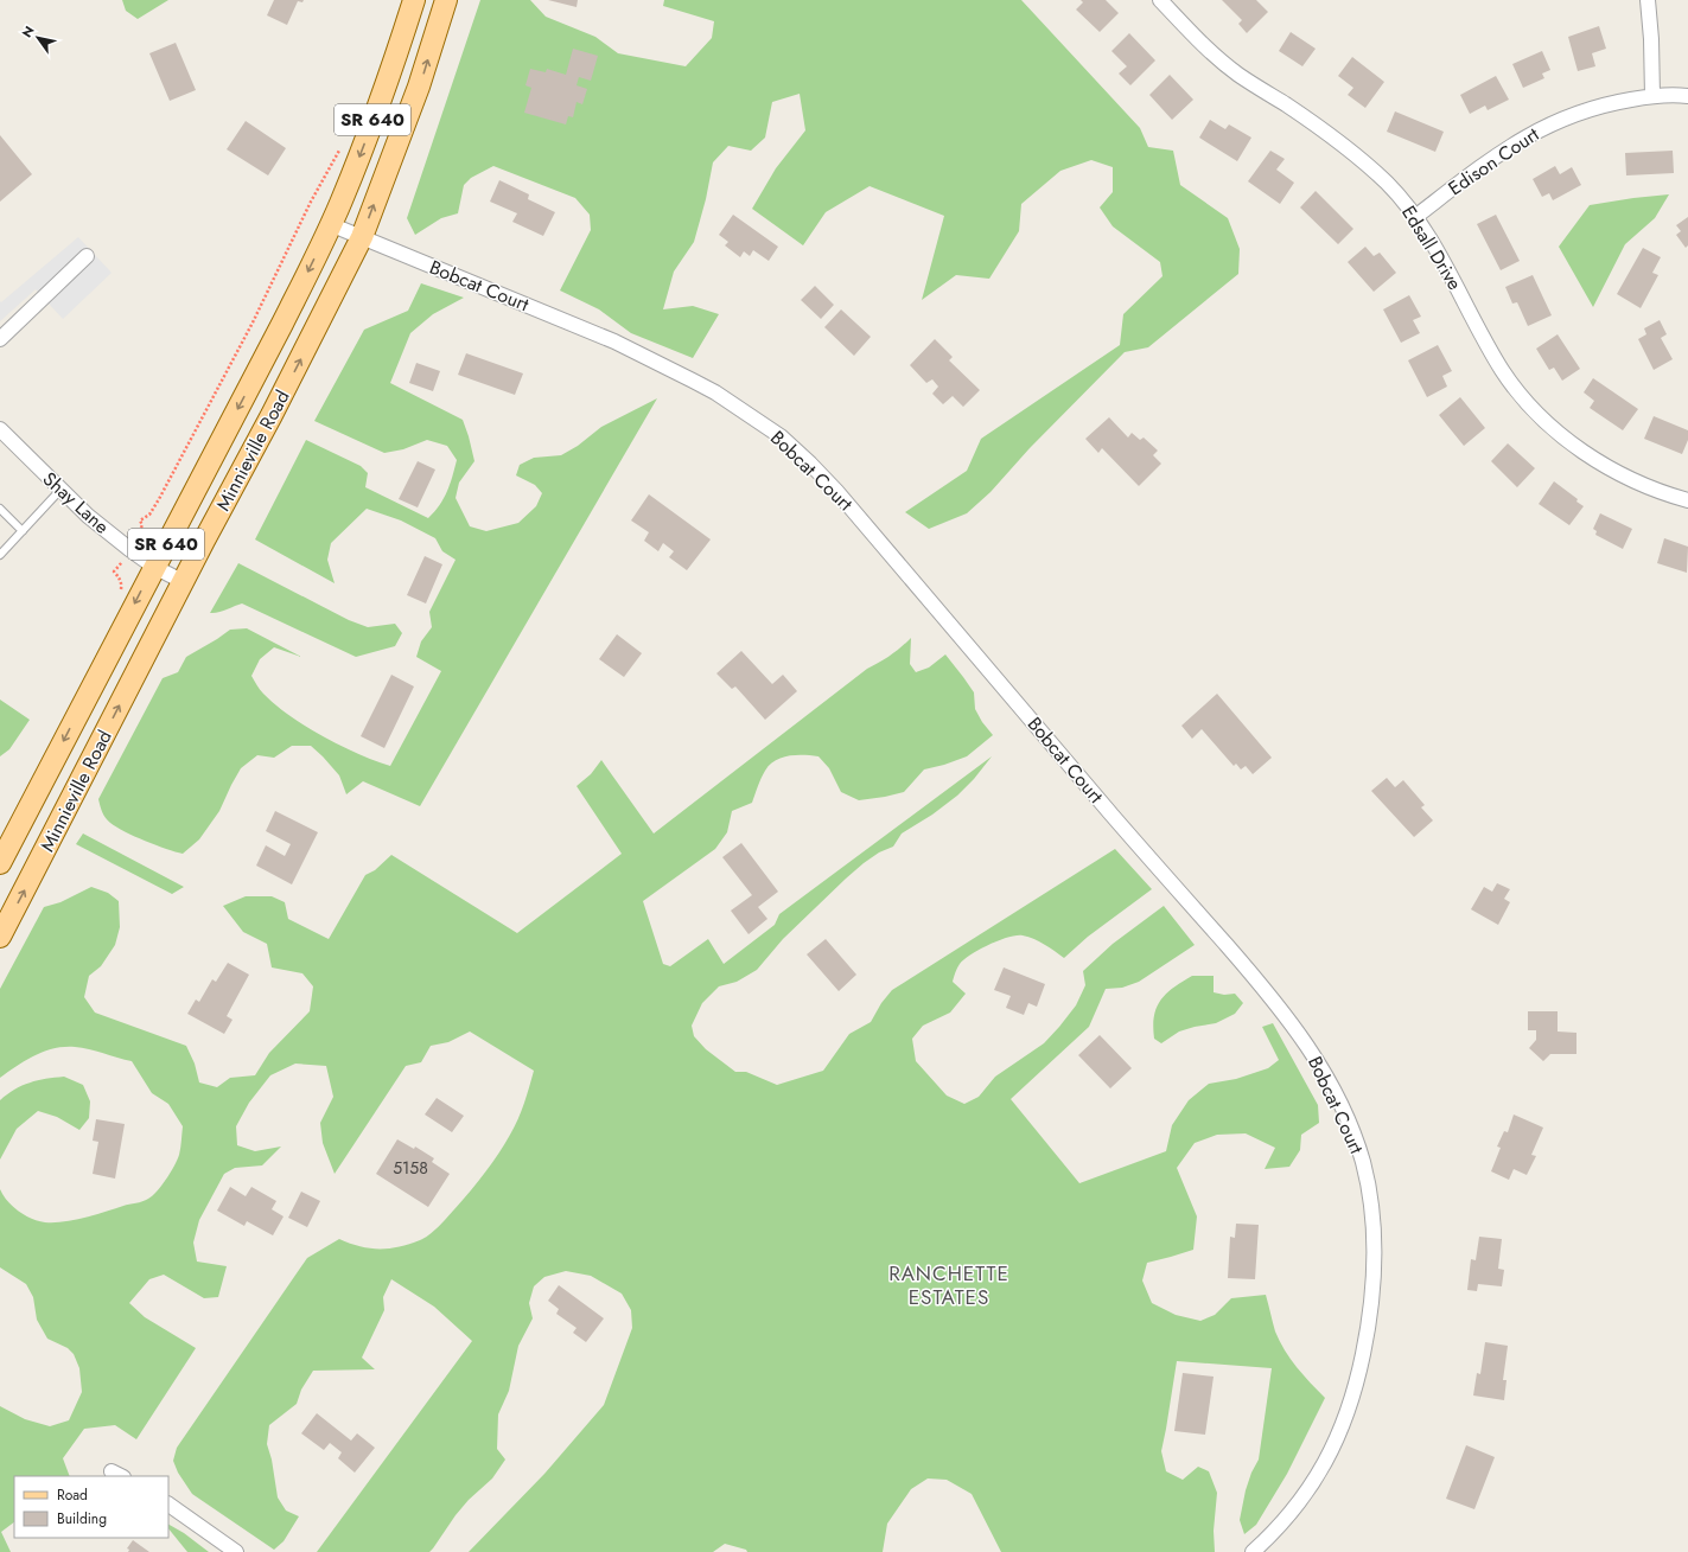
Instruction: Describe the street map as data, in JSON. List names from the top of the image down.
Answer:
{
  "streets": {
    "main road": ["SR 640", "Minnieville Road"],
    "street": [
      "Edison Court",
      "Edsall Drive",
      "Bobcat Court",
      "Shay Lane"
    ]
  },
  "crossings": [
    ["Edison Court", "Edsall Drive"],
    ["Bobcat Court", "Minnieville Road"],
    ["Minnieville Road", "Shay Lane"]
  ],
  "districts": ["RANCHETTE ESTATES"],
  "house_numbers": ["5158"],
  "legend": ["Road", "Building"],
  "north": "top left"
}
